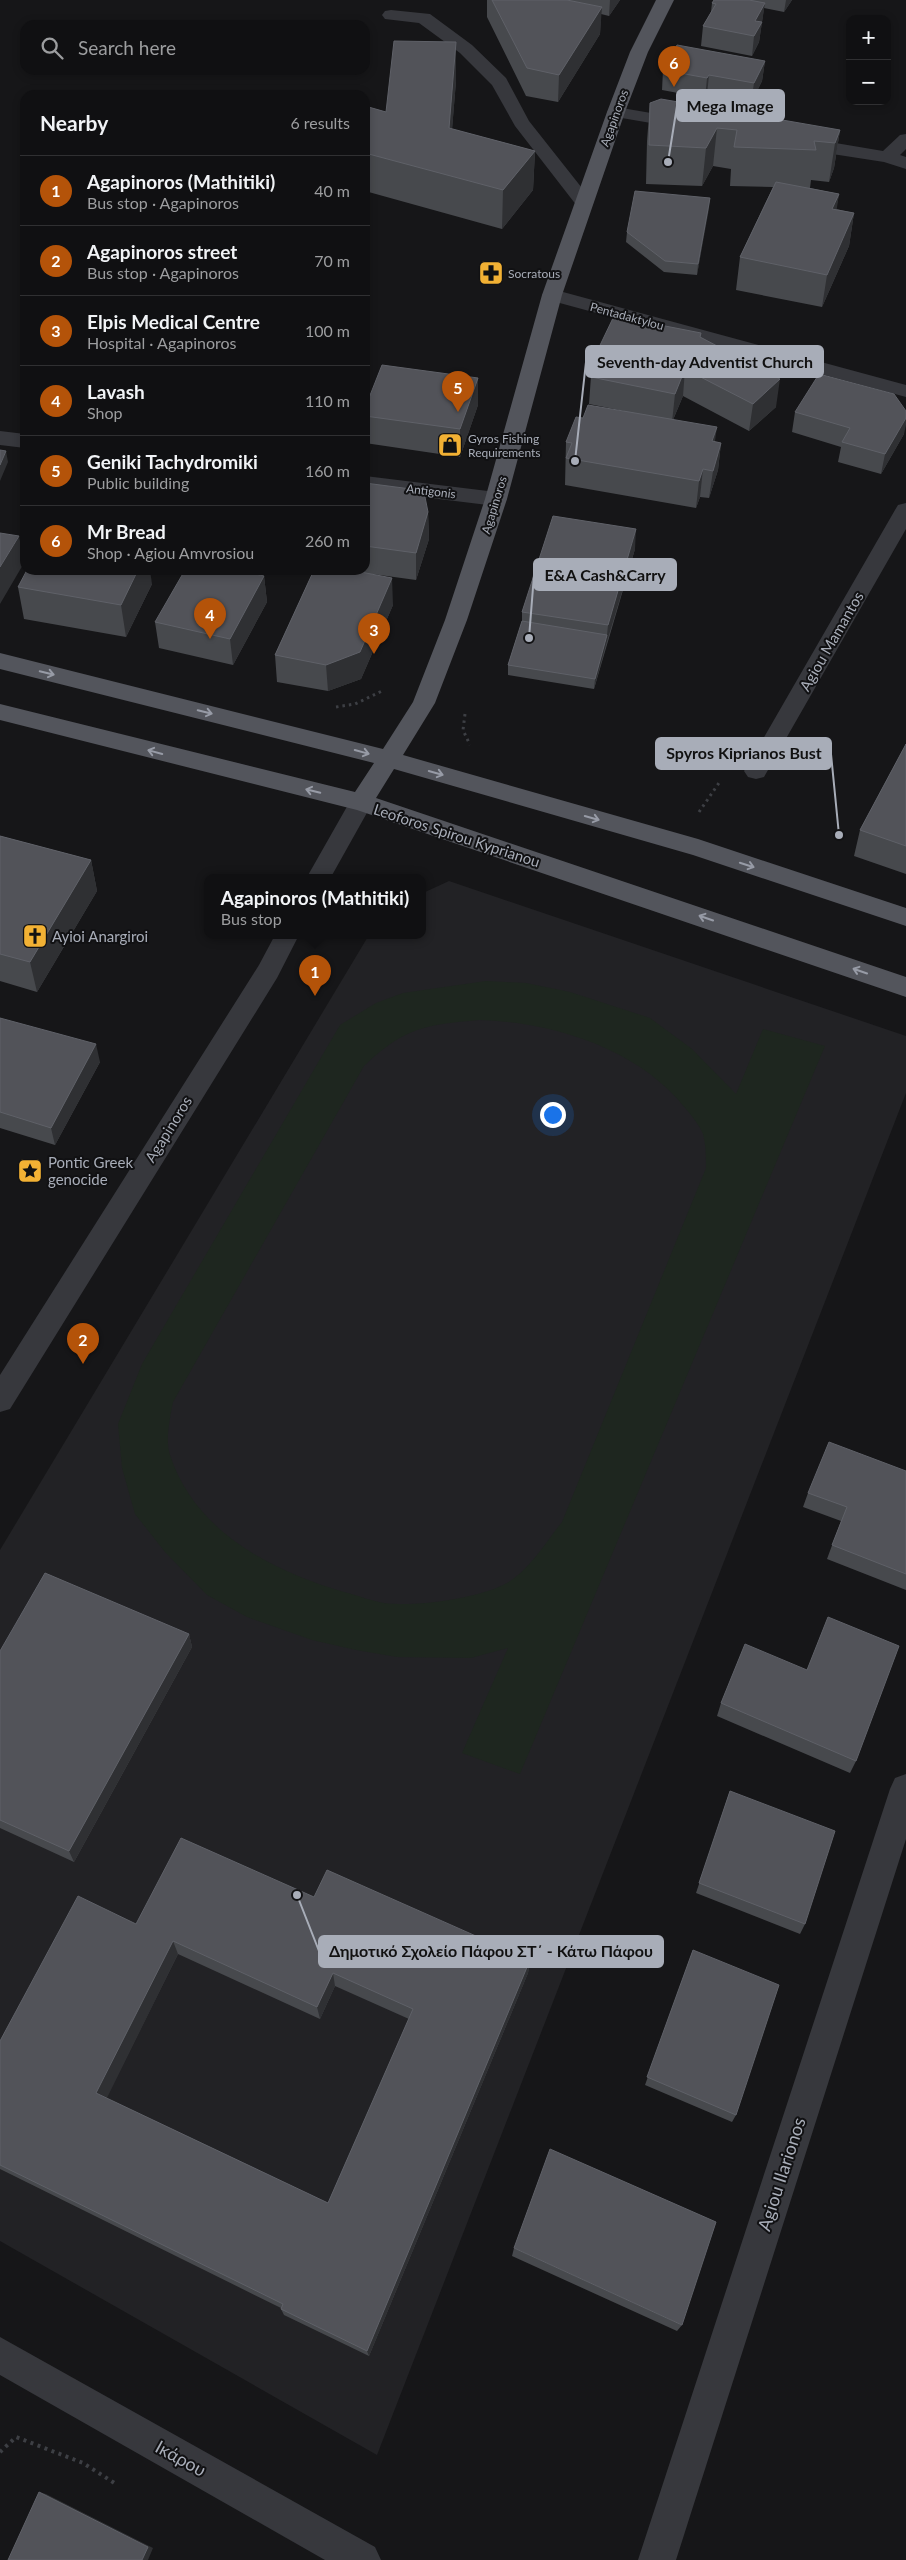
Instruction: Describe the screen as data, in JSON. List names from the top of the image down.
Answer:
{
  "streets": {
    "main road": ["Agapinoros", "Leoforos Spirou Kyprianou"],
    "street": [
      "Pentadaktylou",
      "Antigonis",
      "Agiou Mamantos",
      "Agiou Ilarionos",
      "Ικάρου"
    ]
  },
  "crossings": [
    ["Agapinoros", "Pentadaktylou"],
    ["Agapinoros", "Antigonis"],
    ["Agapinoros", "Leoforos Spirou Kyprianou"]
  ],
  "places": {
    "other": [
      "Mega Image",
      "Seventh-day Adventist Church",
      "E&A Cash&Carry",
      "Spyros Kiprianos Bust",
      "Δημοτικό Σχολείο Πάφου ΣΤ΄ - Κάτω Πάφου"
    ],
    "pharmacy": ["Socratous"],
    "shop": ["Gyros Fishing Requirements"],
    "church": ["Ayioi Anargiroi"],
    "place": ["Pontic Greek genocide"]
  },
  "page": {
    "map_buttons": ["+", "−"],
    "search": "Search here",
    "pins": [
      "6",
      "5",
      "4",
      "3",
      "1",
      "2"
    ],
    "heading": ["Nearby", "6 results"],
    "list": [
      {
        "mark": "1",
        "name": "Agapinoros (Mathitiki)",
        "note": "Bus stop · Agapinoros",
        "value": "40 m"
      },
      {
        "mark": "2",
        "name": "Agapinoros street",
        "note": "Bus stop · Agapinoros",
        "value": "70 m"
      },
      {
        "mark": "3",
        "name": "Elpis Medical Centre",
        "note": "Hospital · Agapinoros",
        "value": "100 m"
      },
      {
        "mark": "4",
        "name": "Lavash",
        "note": "Shop",
        "value": "110 m"
      },
      {
        "mark": "5",
        "name": "Geniki Tachydromiki",
        "note": "Public building",
        "value": "160 m"
      },
      {
        "mark": "6",
        "name": "Mr Bread",
        "note": "Shop · Agiou Amvrosiou",
        "value": "260 m"
      }
    ],
    "popup": ["Agapinoros (Mathitiki)", "Bus stop"]
  }
}
